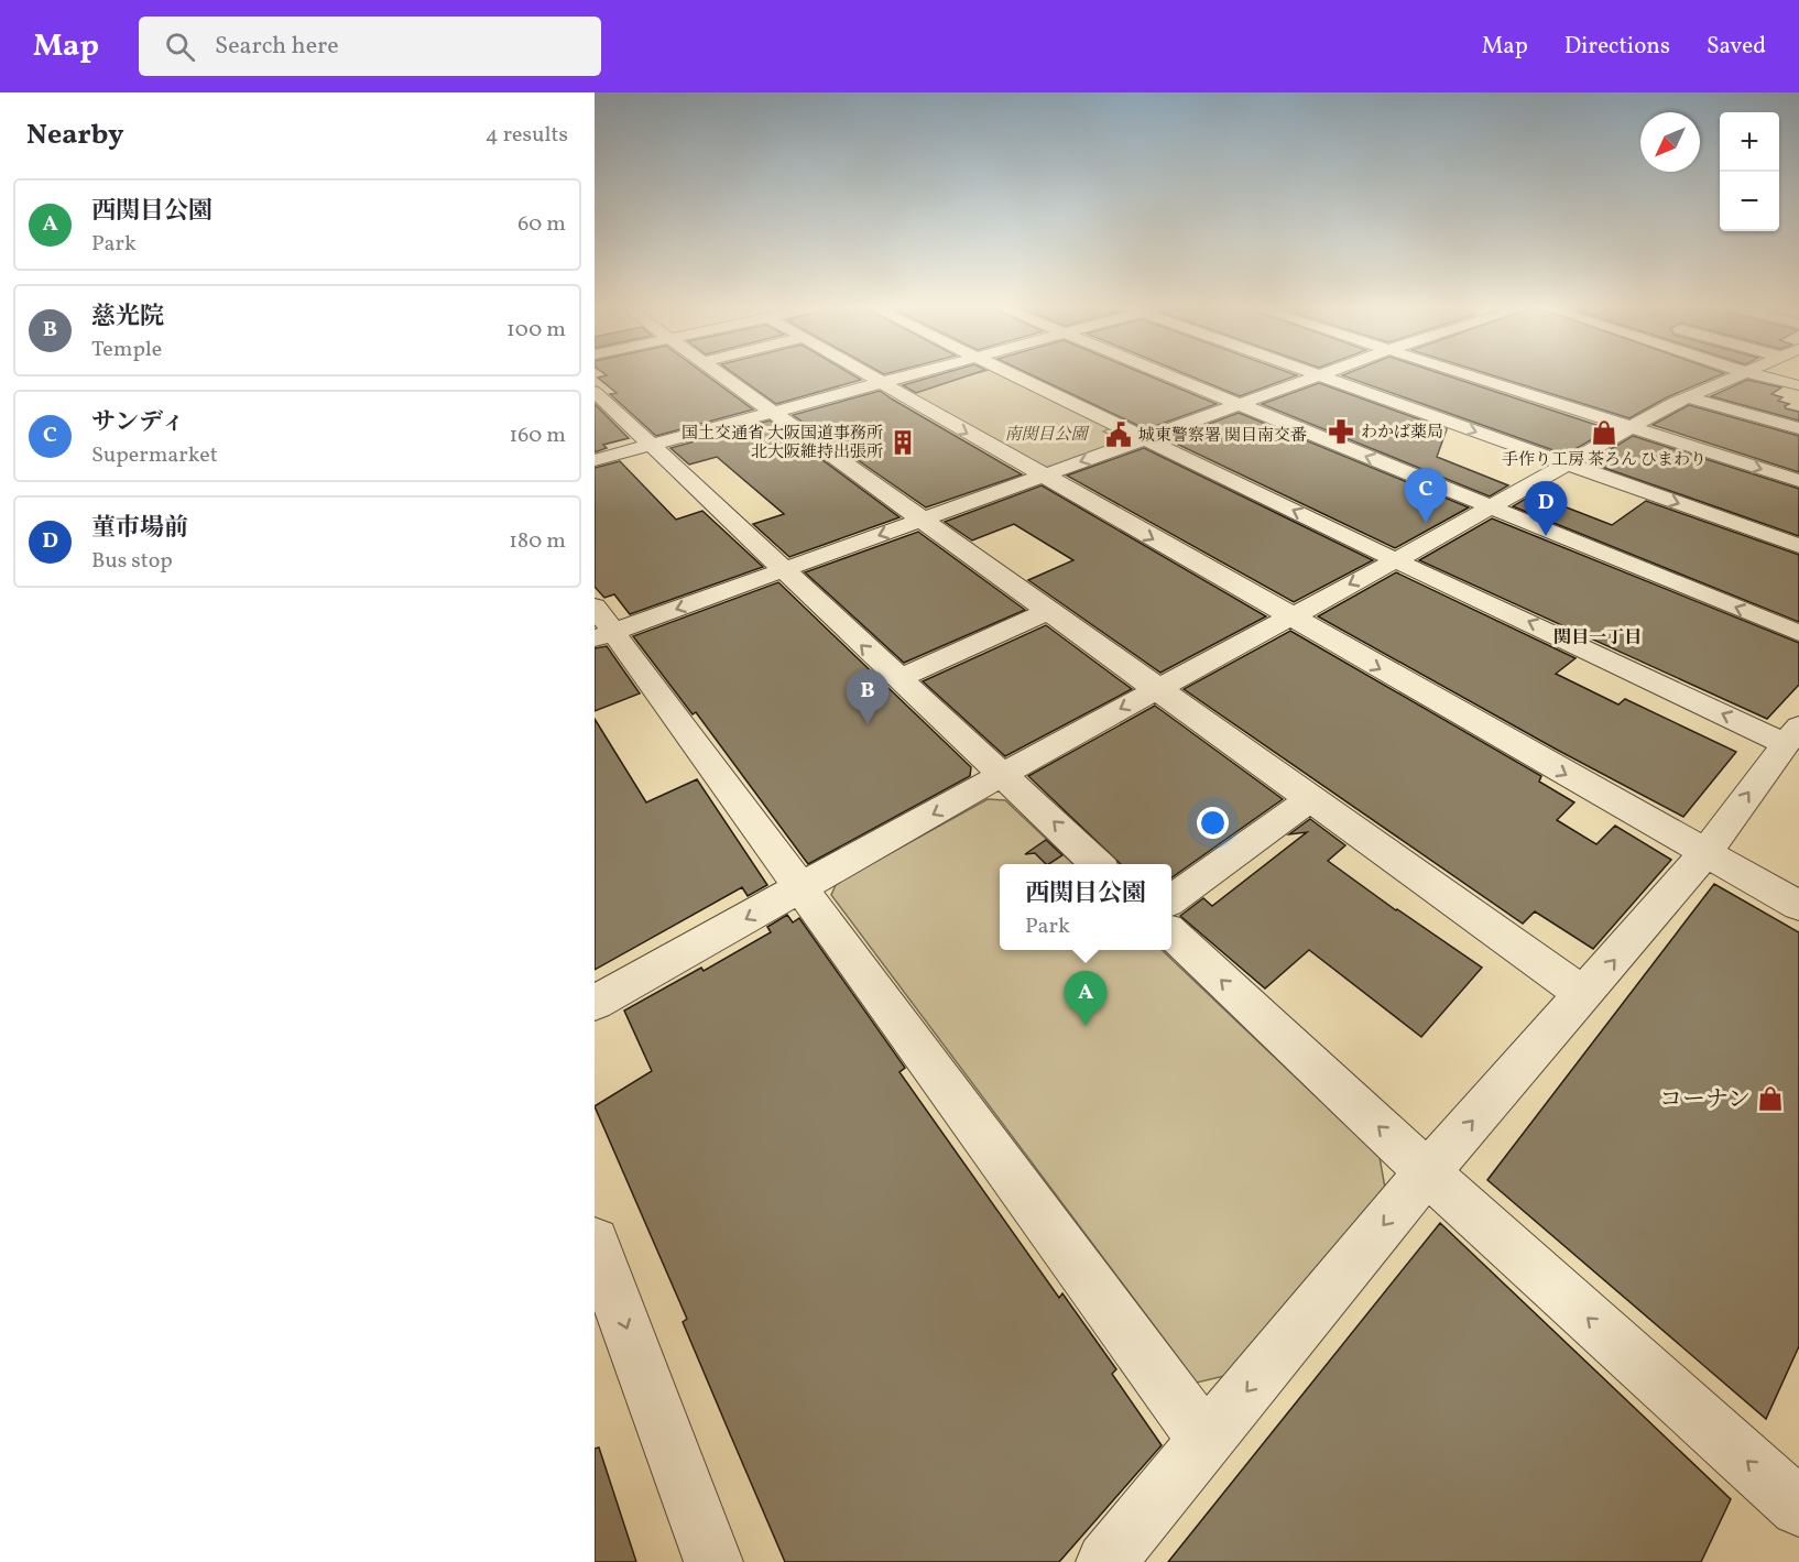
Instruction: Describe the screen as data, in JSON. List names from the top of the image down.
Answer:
{
  "districts": ["関目一丁目"],
  "parks": ["南関目公園"],
  "places": {
    "pharmacy": ["わかば薬局"],
    "shop": ["手作り工房 茶ろん ひまわり", "コーナン"],
    "public building": ["城東警察署 関目南交番"],
    "building": ["国土交通省 大阪国道事務所 北大阪維持出張所"]
  },
  "north": "bottom left",
  "page": {
    "header": "Map",
    "search": "Search here",
    "nav": ["Map", "Directions", "Saved"],
    "heading": ["Nearby", "4 results"],
    "map_buttons": ["+", "−"],
    "list": [
      {
        "mark": "A",
        "name": "西関目公園",
        "note": "Park",
        "value": "60 m"
      },
      {
        "mark": "B",
        "name": "慈光院",
        "note": "Temple",
        "value": "100 m"
      },
      {
        "mark": "C",
        "name": "サンディ",
        "note": "Supermarket",
        "value": "160 m"
      },
      {
        "mark": "D",
        "name": "菫市場前",
        "note": "Bus stop",
        "value": "180 m"
      }
    ],
    "pins": [
      "C",
      "D",
      "B",
      "A"
    ],
    "popup": ["西関目公園", "Park"]
  }
}
